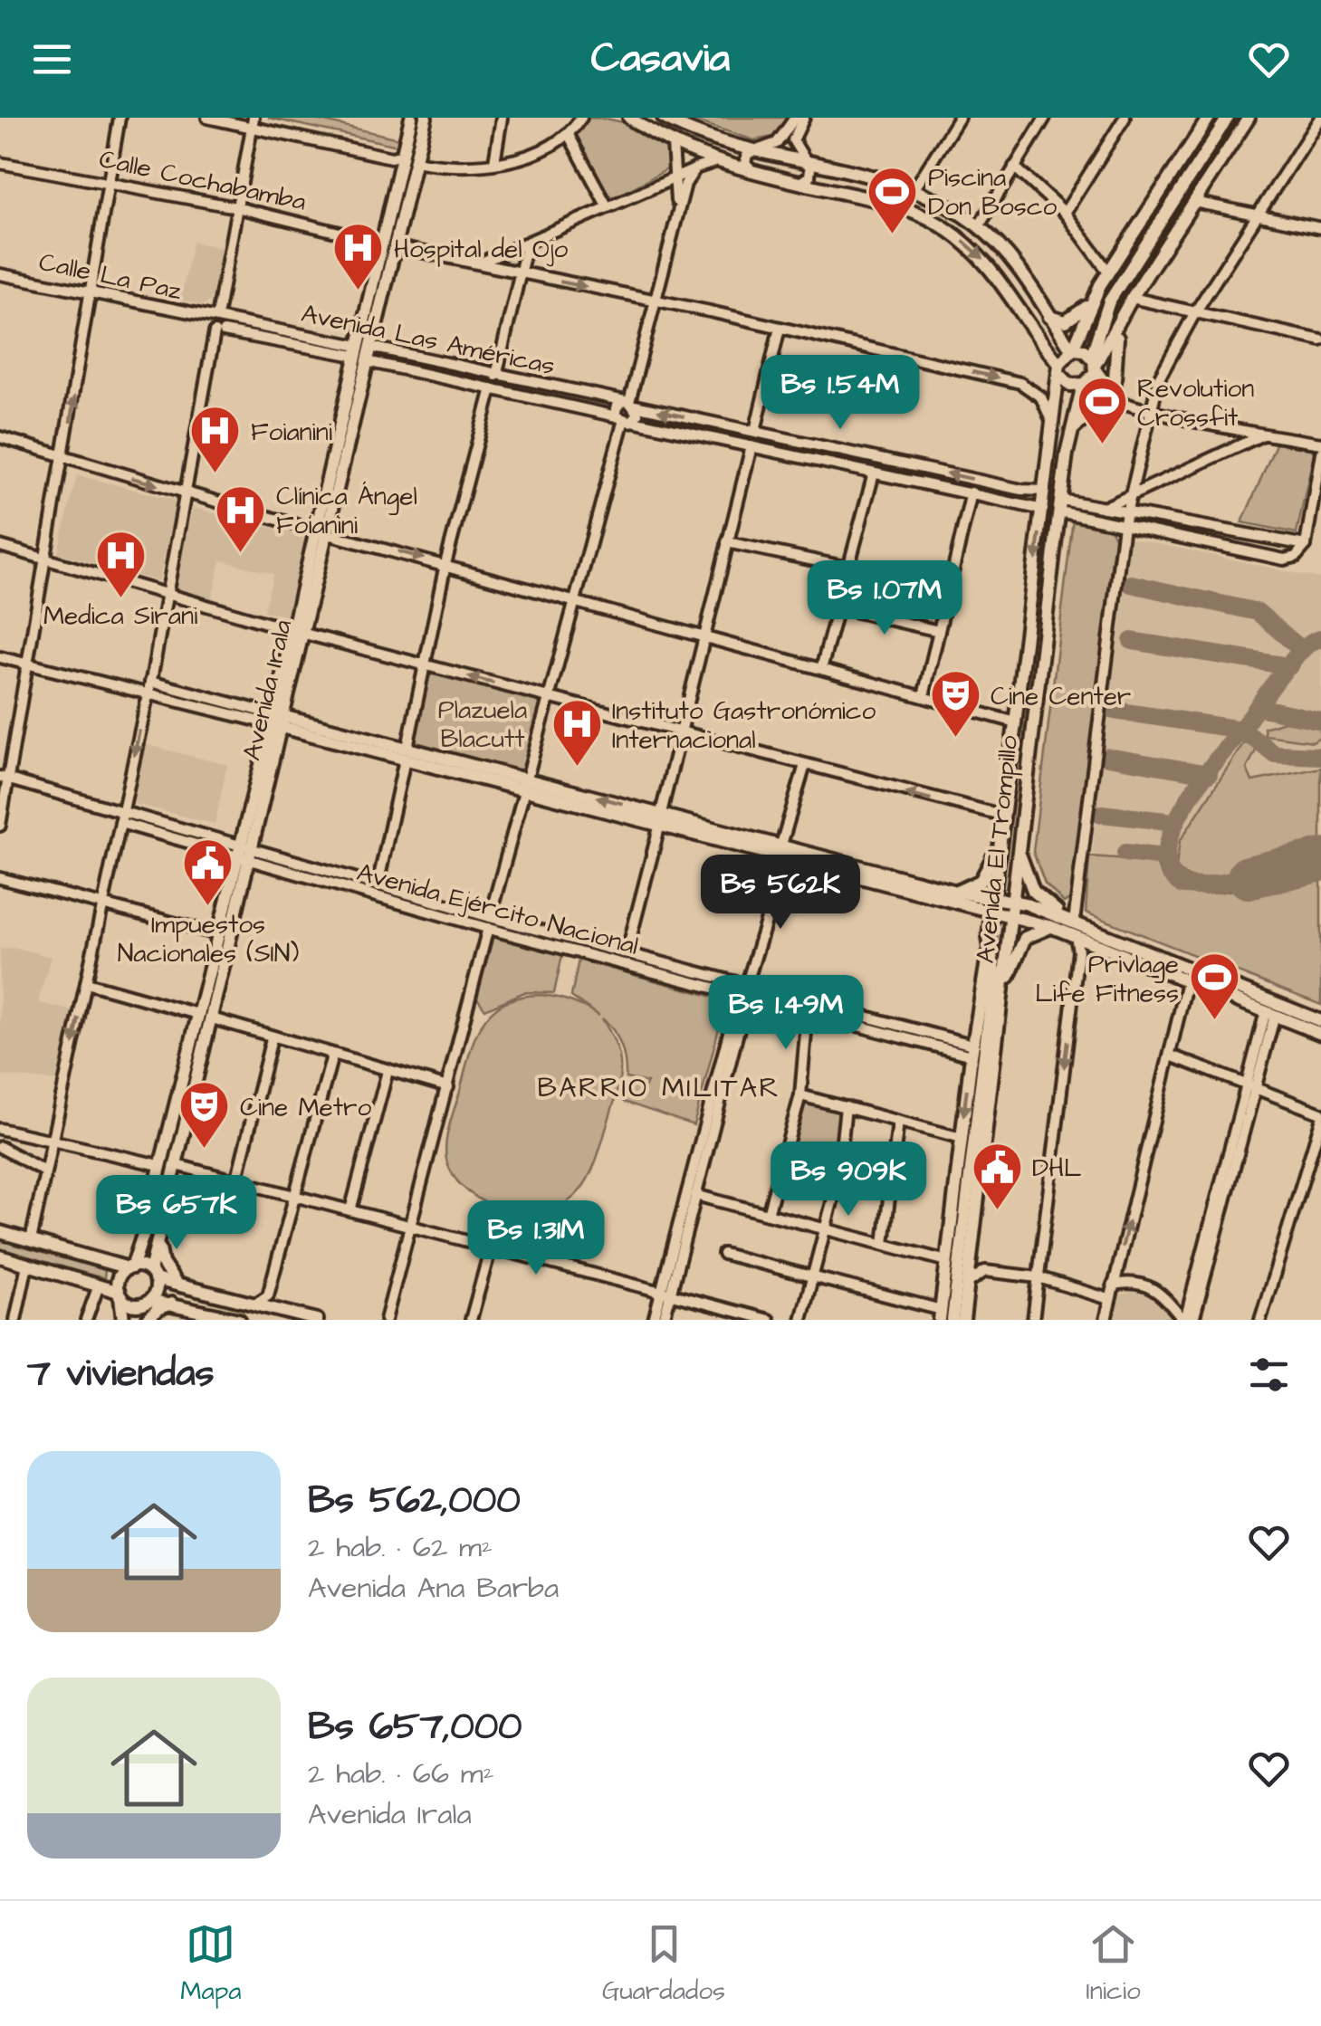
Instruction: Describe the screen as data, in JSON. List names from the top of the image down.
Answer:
{
  "streets": {
    "main road": ["Calle Cochabamba", "Avenida Irala", "Avenida El Trompillo"],
    "street": ["Calle La Paz", "Avenida Las Américas", "Avenida Ejército Nacional"]
  },
  "crossings": [
    ["Calle Cochabamba", "Avenida Irala"],
    ["Calle La Paz", "Avenida Las Américas"],
    ["Avenida Las Américas", "Avenida Irala"],
    ["Avenida Las Américas", "Avenida El Trompillo"],
    ["Avenida Irala", "Avenida Ejército Nacional"],
    ["Avenida El Trompillo", "Avenida Ejército Nacional"]
  ],
  "districts": ["BARRIO MILITAR"],
  "parks": ["Plazuela Blacutt"],
  "places": {
    "sports": ["Piscina Don Bosco", "Revolution Crossfit", "Privlage Life Fitness"],
    "hospital": [
      "Hospital del Ojo",
      "Foianini",
      "Clínica Ángel Foianini",
      "Medica Sirani",
      "Instituto Gastronómico Internacional"
    ],
    "theatre": ["Cine Center", "Cine Metro"],
    "public building": ["Impuestos Nacionales (SIN)", "DHL"]
  },
  "page": {
    "header": "Casavia",
    "price": [
      "Bs 1.54M",
      "Bs 1.07M",
      "Bs 562K",
      "Bs 1.49M",
      "Bs 909K",
      "Bs 657K",
      "Bs 1.31M"
    ],
    "heading": "7 viviendas",
    "list": [
      {
        "name": "Bs 562,000",
        "note": "2 hab. · 62 m² · Avenida Ana Barba"
      },
      {
        "name": "Bs 657,000",
        "note": "2 hab. · 66 m² · Avenida Irala"
      }
    ],
    "tabs": ["Mapa", "Guardados", "Inicio"]
  }
}
